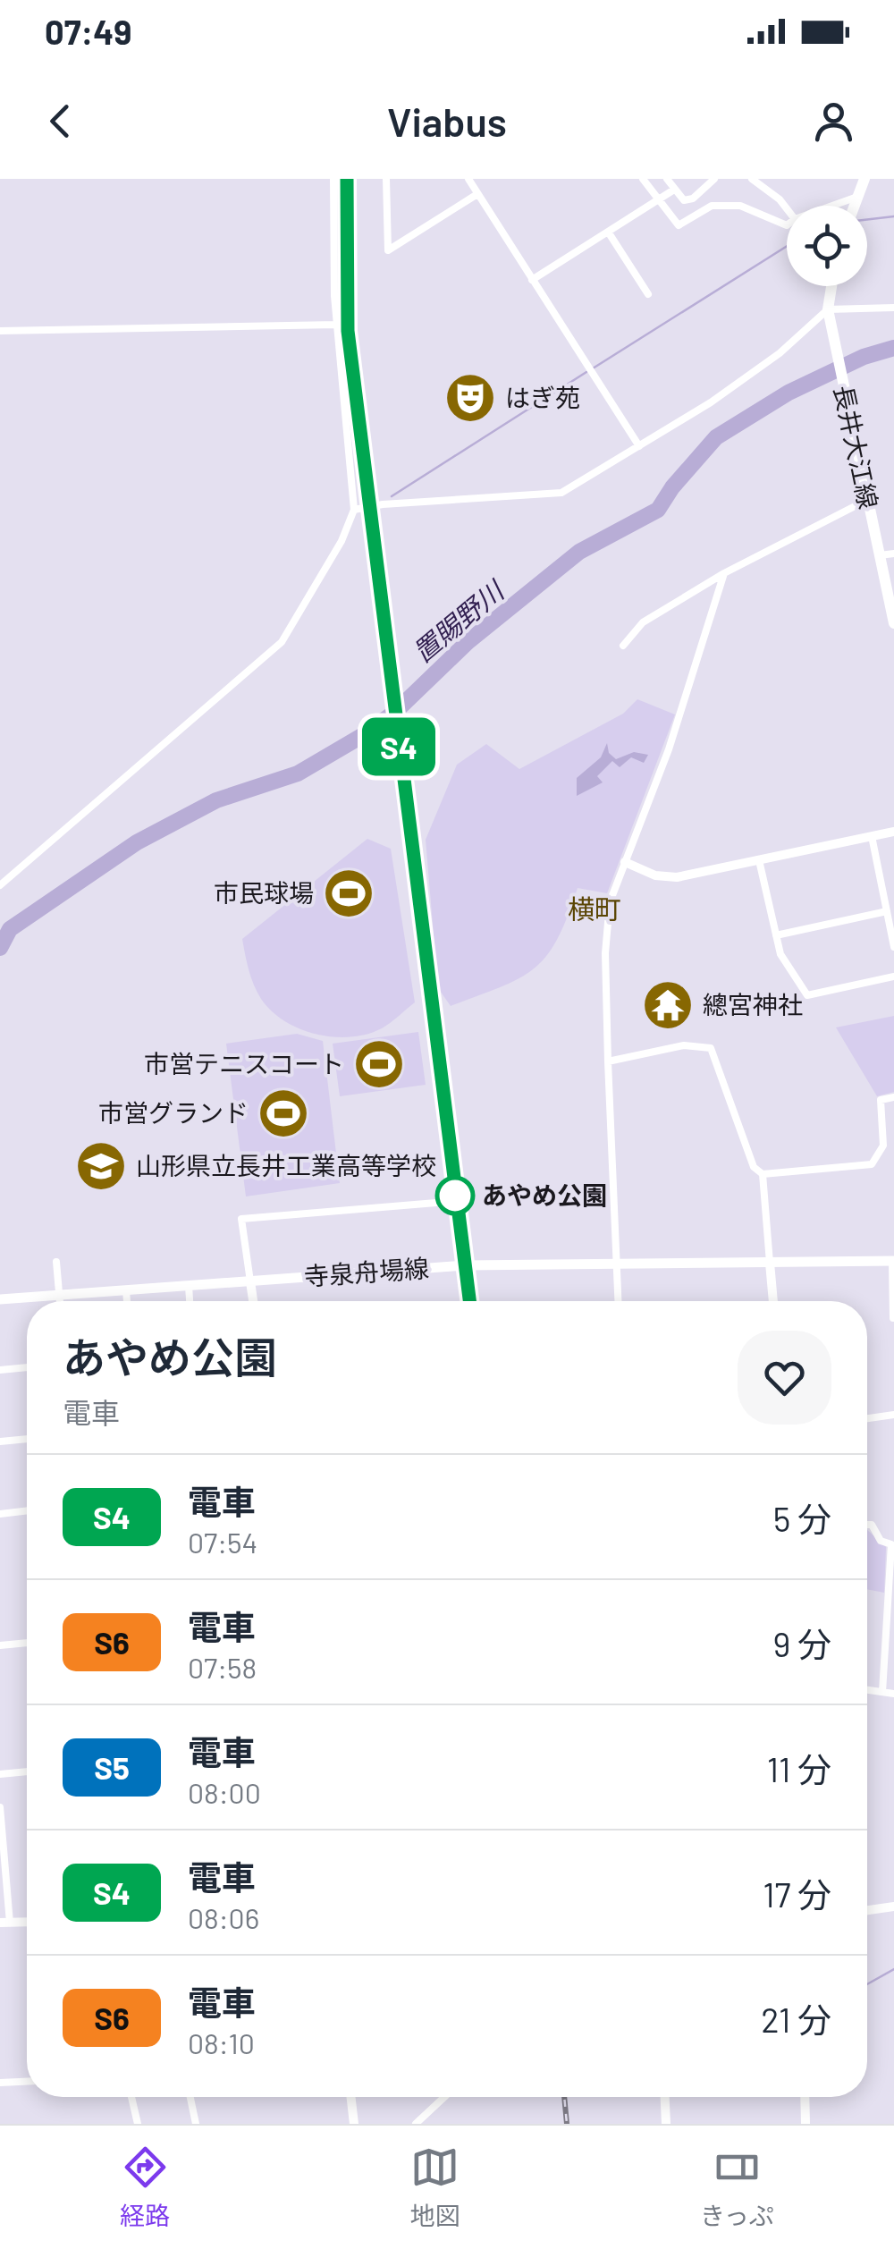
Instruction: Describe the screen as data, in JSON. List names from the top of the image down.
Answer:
{
  "streets": {
    "main road": ["長井大江線", "寺泉舟場線"]
  },
  "districts": ["横町"],
  "water": ["置賜野川"],
  "places": {
    "theatre": ["はぎ苑"],
    "sports": ["市民球場", "市営テニスコート", "市営グランド"],
    "temple": ["總宮神社"],
    "school or university": ["山形県立長井工業高等学校"],
    "other": ["あやめ公園"]
  },
  "page": {
    "status": "07:49",
    "header": "Viabus",
    "on_map": "S4",
    "heading": ["あやめ公園", "電車"],
    "list": [
      {
        "mark": "S4",
        "name": "電車",
        "note": "07:54",
        "value": "5 分"
      },
      {
        "mark": "S6",
        "name": "電車",
        "note": "07:58",
        "value": "9 分"
      },
      {
        "mark": "S5",
        "name": "電車",
        "note": "08:00",
        "value": "11 分"
      },
      {
        "mark": "S4",
        "name": "電車",
        "note": "08:06",
        "value": "17 分"
      },
      {
        "mark": "S6",
        "name": "電車",
        "note": "08:10",
        "value": "21 分"
      }
    ],
    "tabs": ["経路", "地図", "きっぷ"]
  }
}
